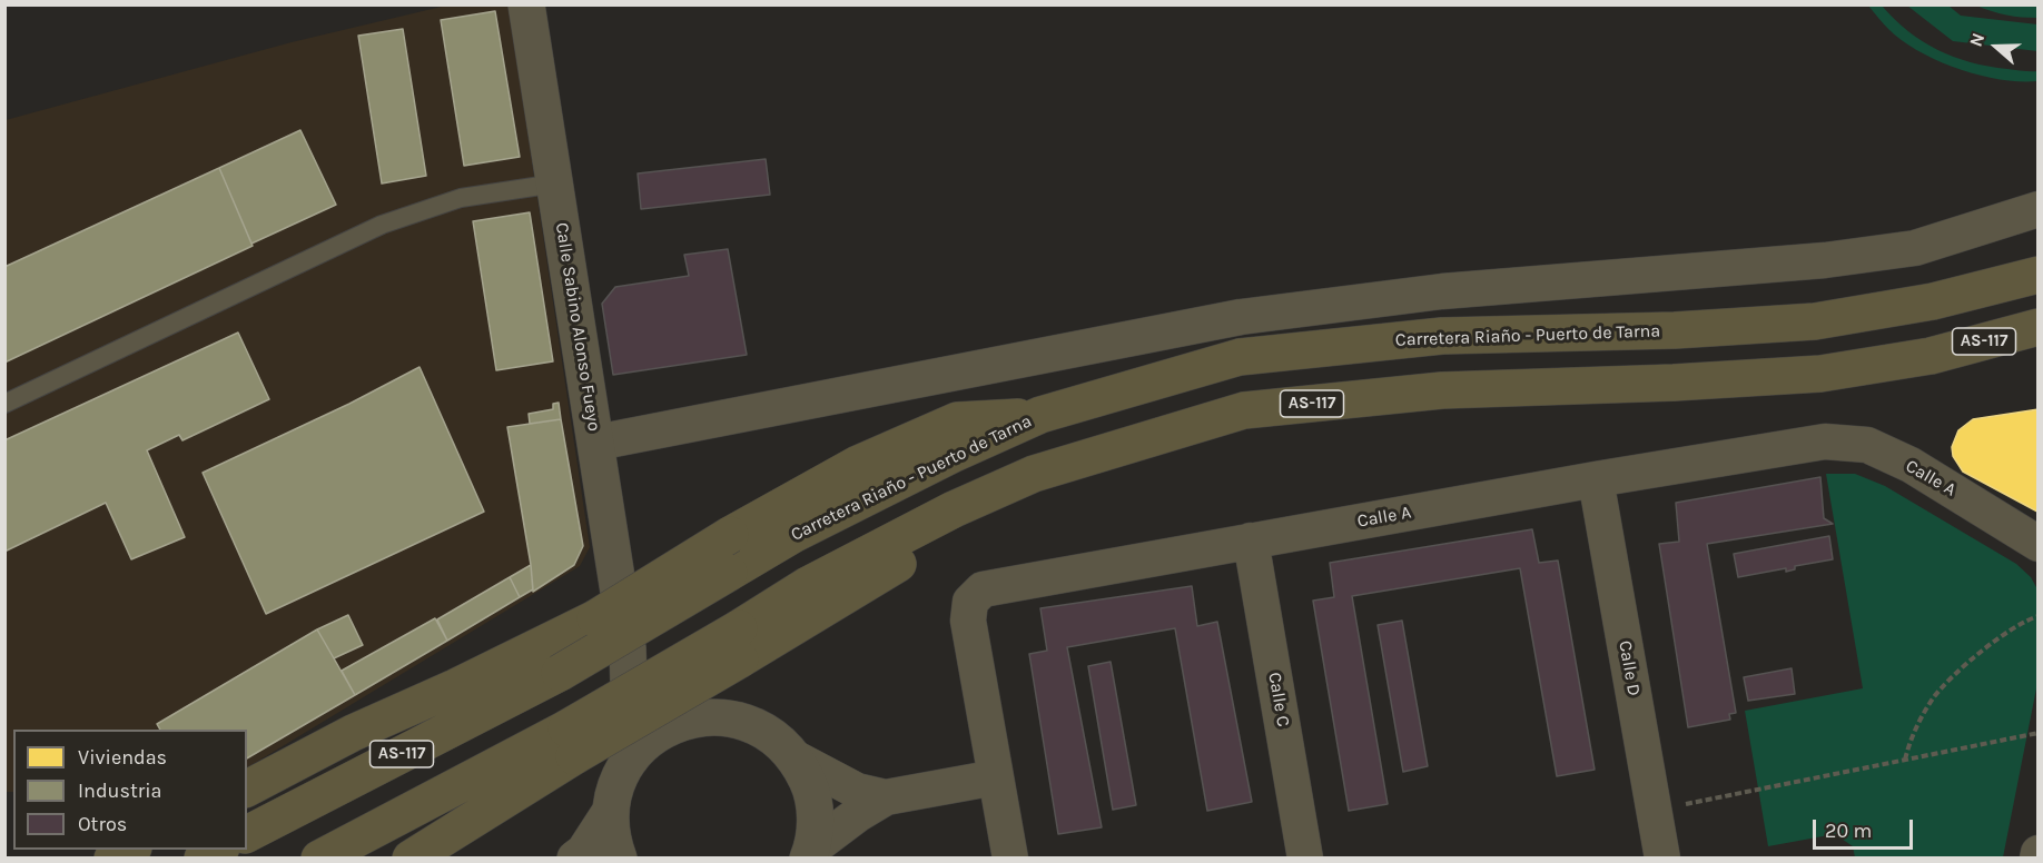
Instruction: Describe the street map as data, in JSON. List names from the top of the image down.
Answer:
{
  "streets": {
    "highway": ["Carretera Riaño - Puerto de Tarna", "AS-117"],
    "street": [
      "Calle Sabino Alonso Fueyo",
      "Calle A",
      "Calle D",
      "Calle C"
    ]
  },
  "crossings": [
    ["Calle A", "Calle D"],
    ["Calle A", "Calle C"]
  ],
  "legend": ["Viviendas", "Industria", "Otros"],
  "scale_bar": "20 m",
  "north": "left"
}
